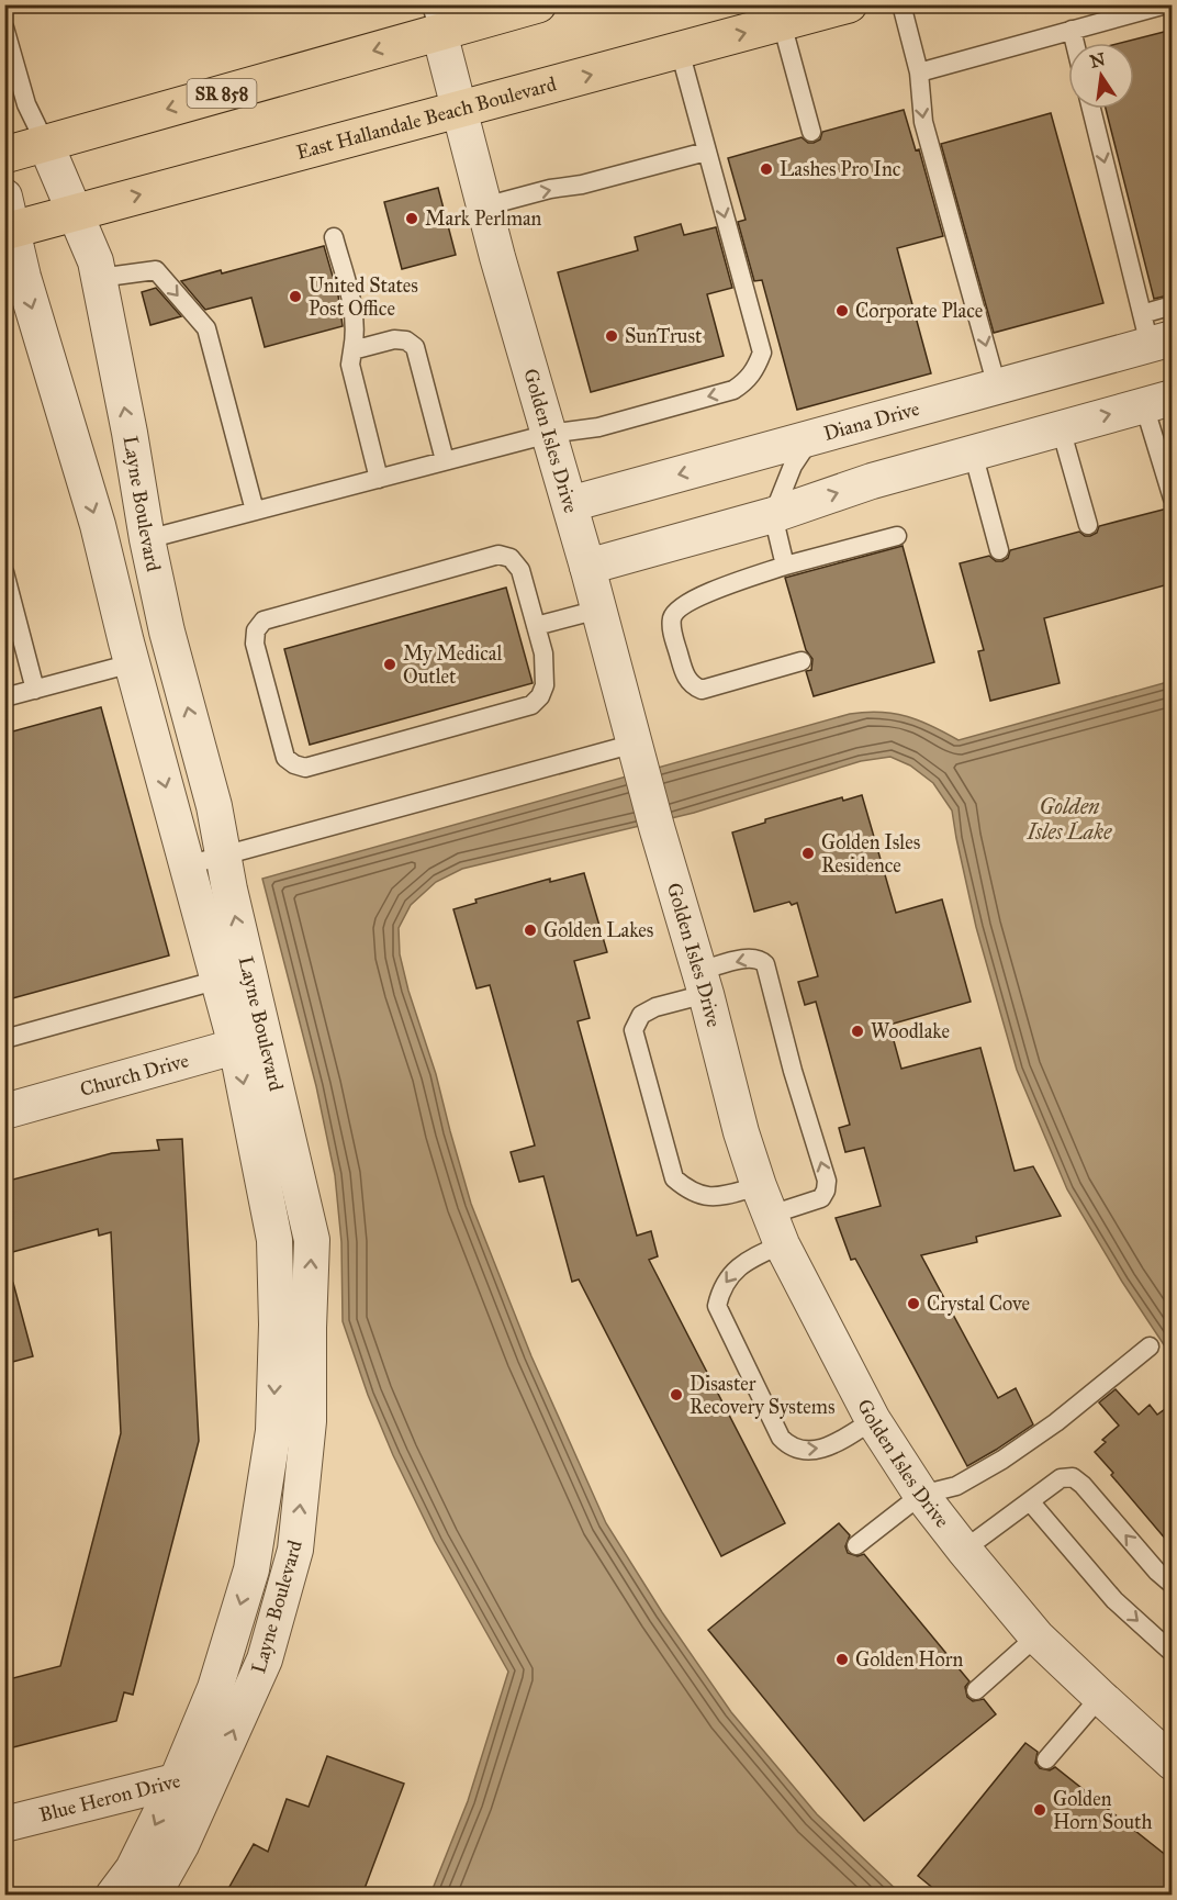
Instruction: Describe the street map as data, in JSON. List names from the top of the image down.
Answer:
{
  "streets": {
    "main road": ["SR 858", "East Hallandale Beach Boulevard"],
    "street": [
      "Diana Drive",
      "Golden Isles Drive",
      "Layne Boulevard",
      "Church Drive",
      "Blue Heron Drive"
    ]
  },
  "crossings": [
    ["SR 858", "Golden Isles Drive"],
    ["SR 858", "Layne Boulevard"],
    ["East Hallandale Beach Boulevard", "Golden Isles Drive"],
    ["East Hallandale Beach Boulevard", "Layne Boulevard"],
    ["Diana Drive", "Golden Isles Drive"],
    ["Layne Boulevard", "Church Drive"],
    ["Layne Boulevard", "Blue Heron Drive"]
  ],
  "water": ["Golden Isles Lake"],
  "places": [
    "Lashes Pro Inc",
    "Mark Perlman",
    "United States Post Office",
    "Corporate Place",
    "SunTrust",
    "My Medical Outlet",
    "Golden Isles Residence",
    "Golden Lakes",
    "Woodlake",
    "Crystal Cove",
    "Disaster Recovery Systems",
    "Golden Horn",
    "Golden Horn South"
  ],
  "north": "top"
}
